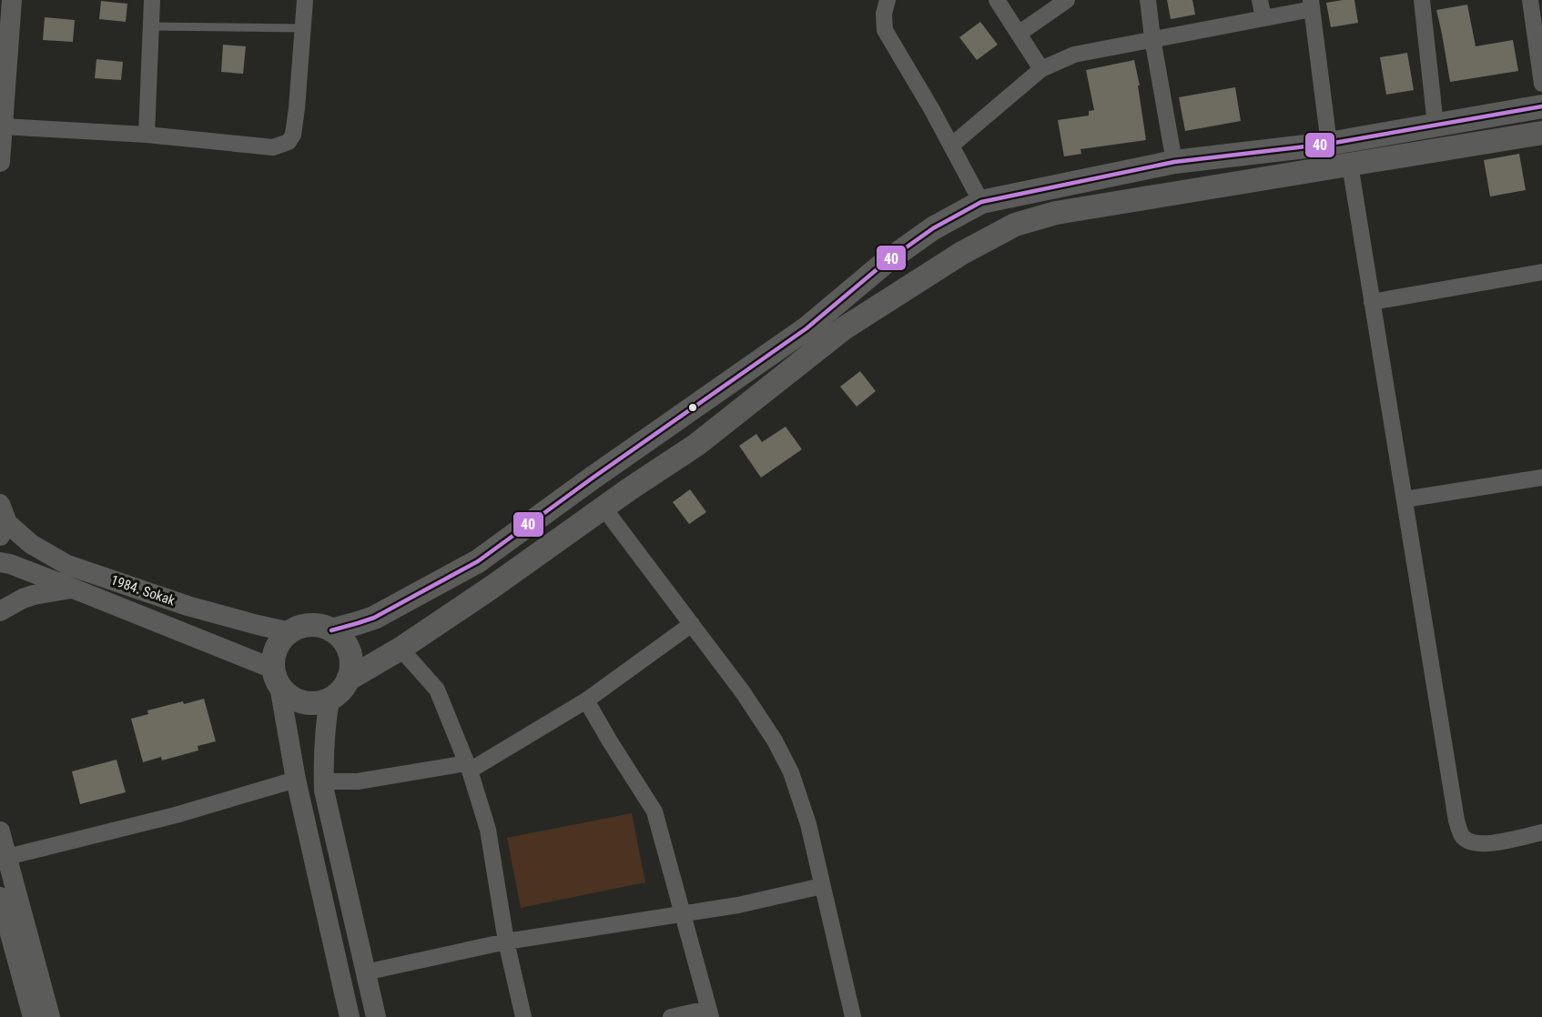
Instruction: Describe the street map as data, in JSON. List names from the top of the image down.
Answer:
{
  "streets": {
    "street": ["1984. Sokak"]
  },
  "lines": ["transit line 40"]
}
